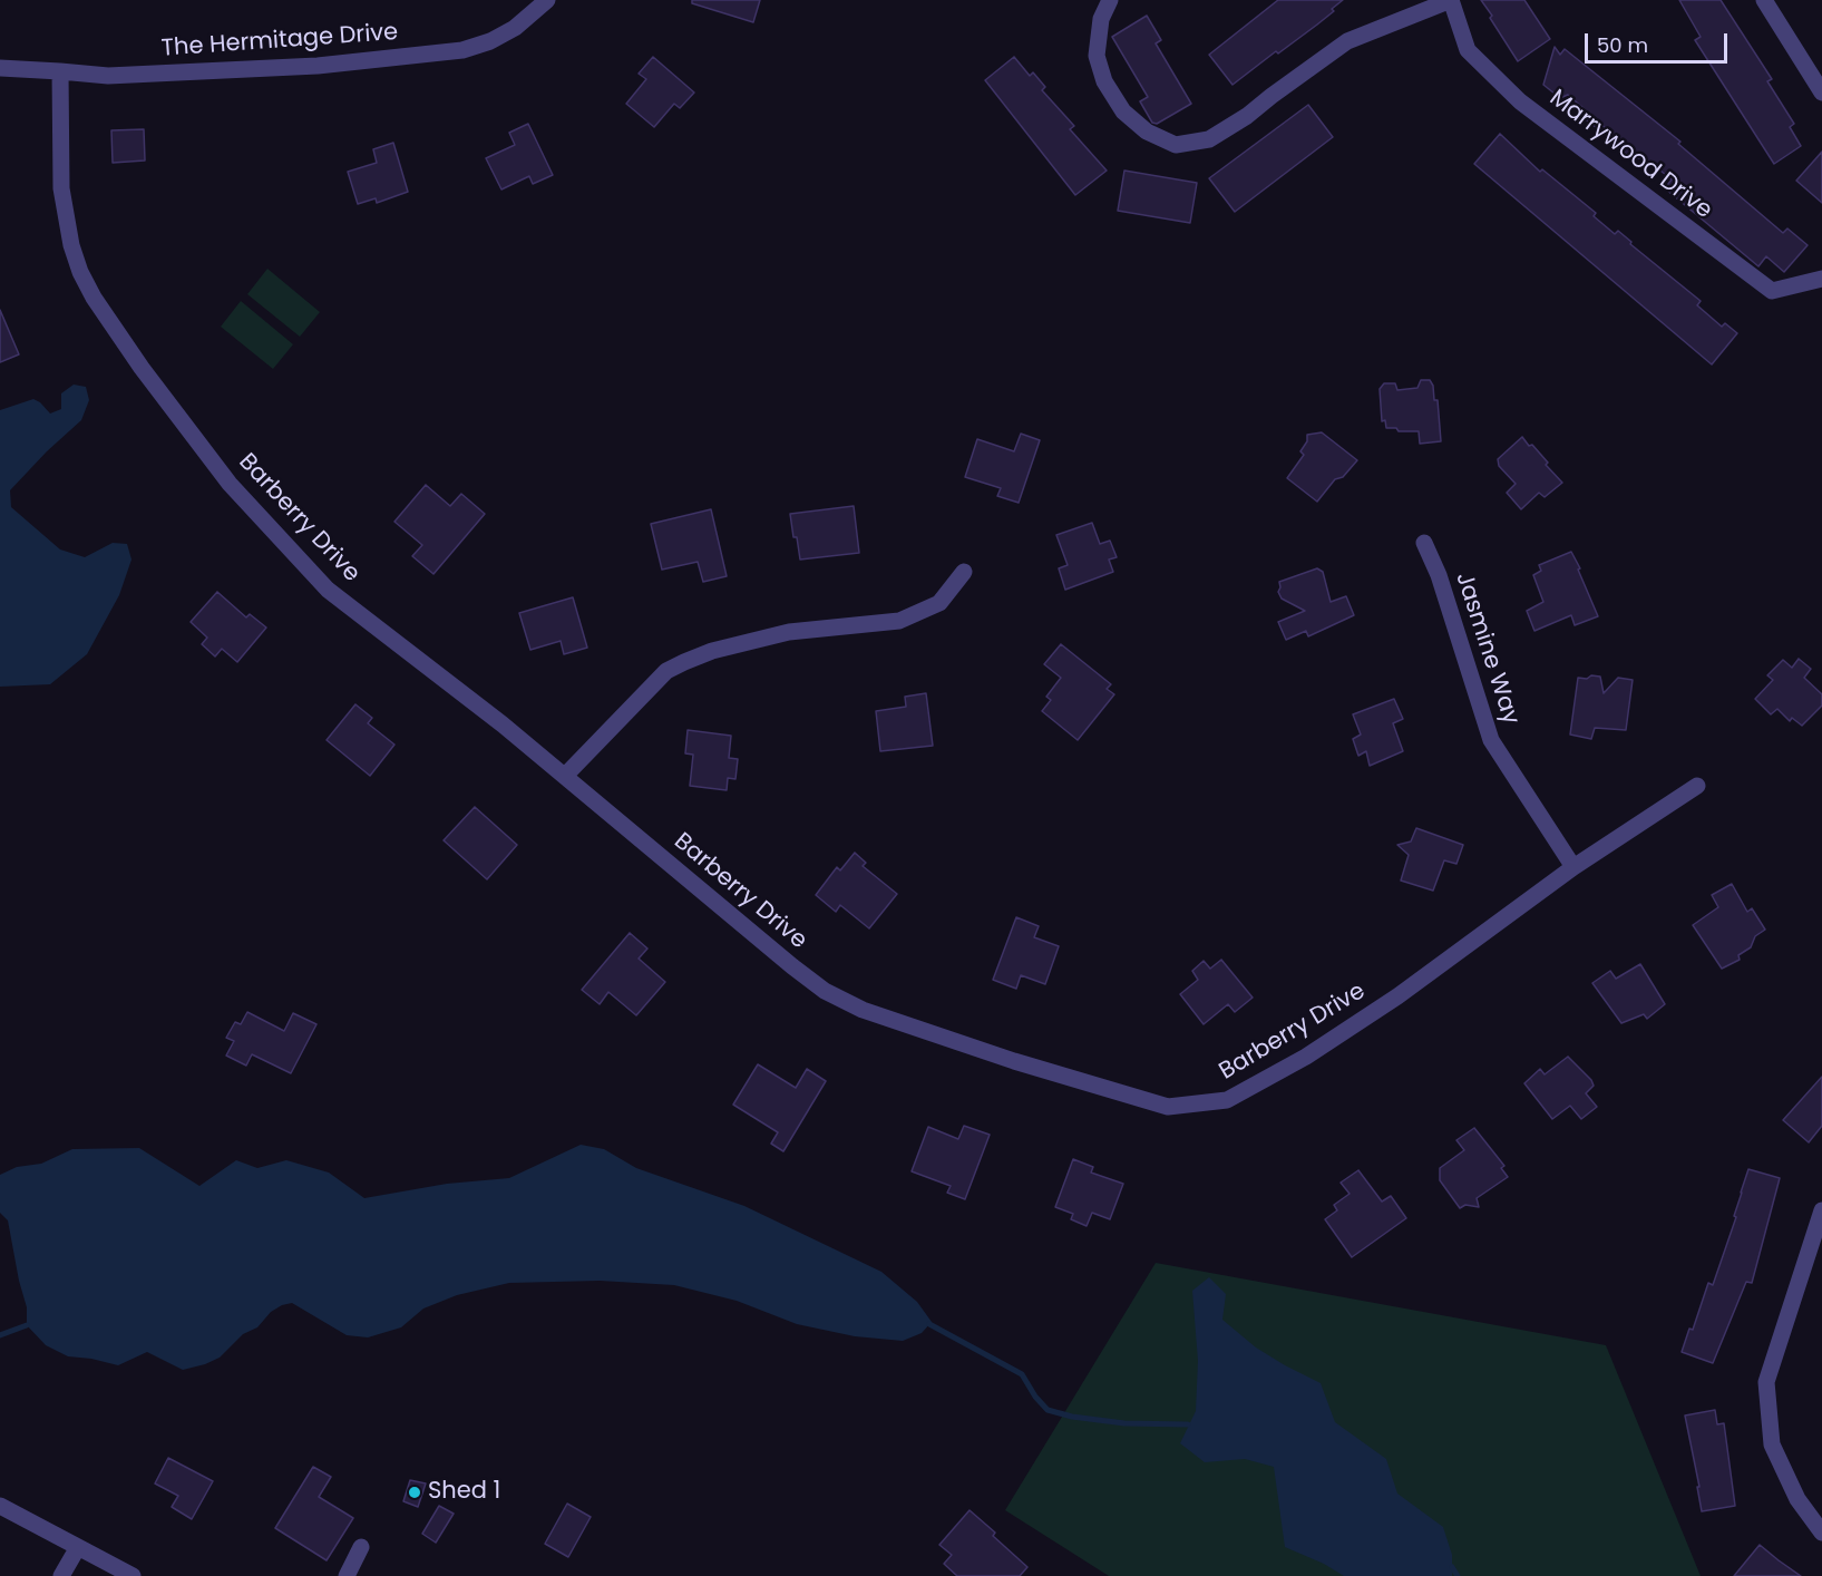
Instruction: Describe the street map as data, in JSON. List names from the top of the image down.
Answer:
{
  "streets": {
    "street": [
      "The Hermitage Drive",
      "Marrywood Drive",
      "Barberry Drive",
      "Jasmine Way"
    ]
  },
  "crossings": [
    ["The Hermitage Drive", "Barberry Drive"],
    ["Barberry Drive", "Jasmine Way"]
  ],
  "places": ["Shed 1"],
  "scale_bar": "50 m"
}
